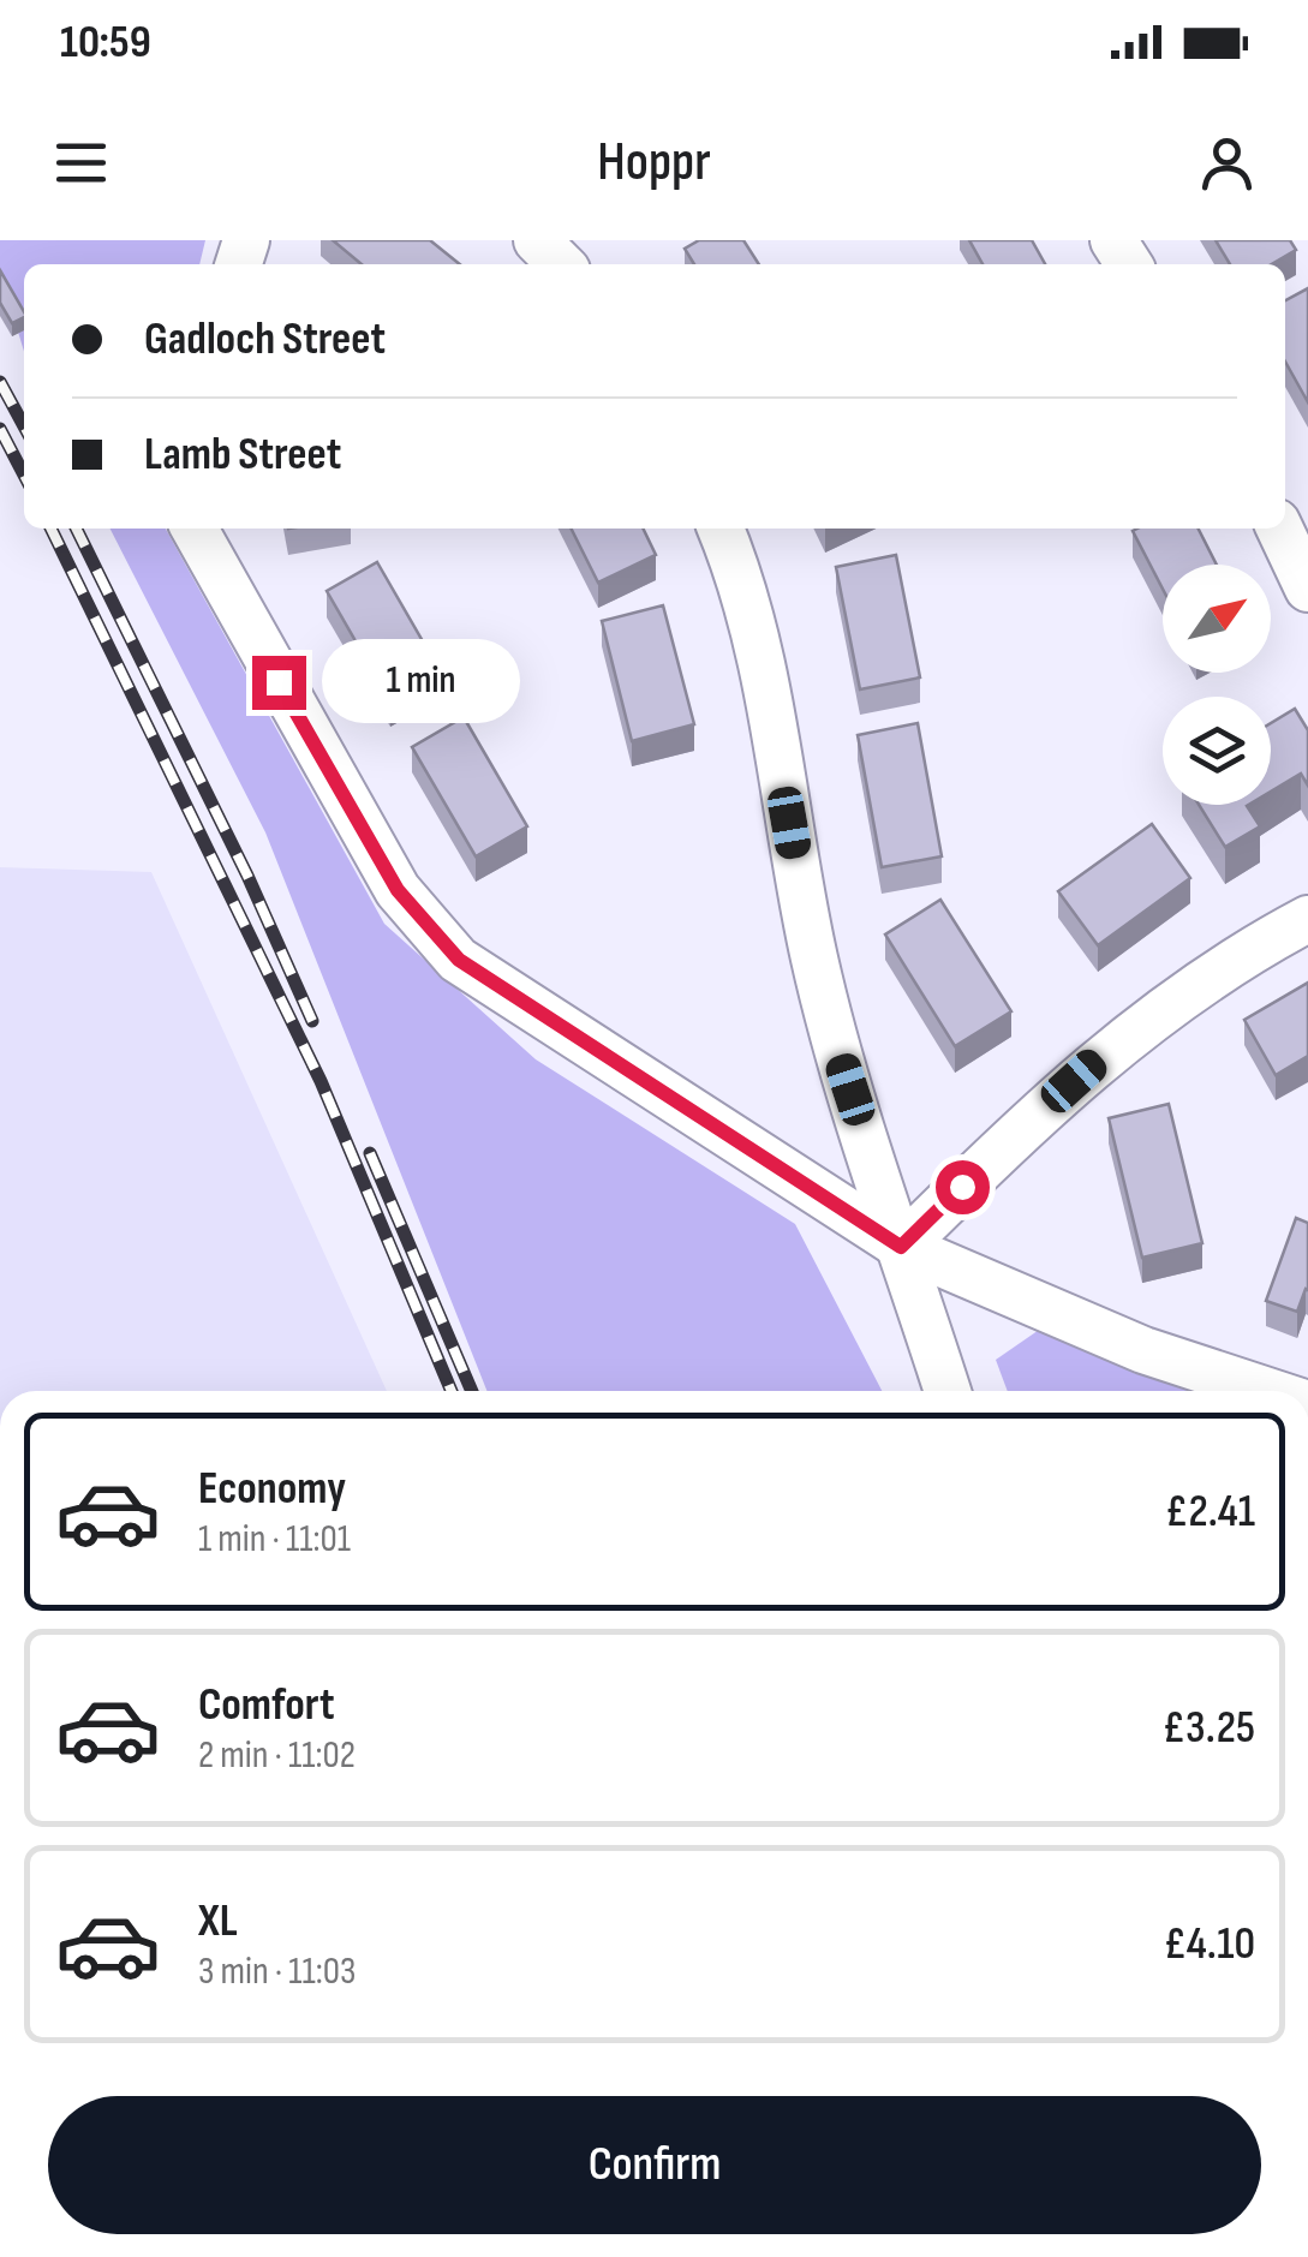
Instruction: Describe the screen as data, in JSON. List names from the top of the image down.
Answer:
{
  "north": "top right",
  "page": {
    "status": "10:59",
    "header": "Hoppr",
    "banner": ["Gadloch Street", "Lamb Street"],
    "bubble": "1 min",
    "list": [
      {
        "name": "Economy",
        "note": "1 min · 11:01",
        "value": "£2.41"
      },
      {
        "name": "Comfort",
        "note": "2 min · 11:02",
        "value": "£3.25"
      },
      {
        "name": "XL",
        "note": "3 min · 11:03",
        "value": "£4.10"
      }
    ],
    "buttons": "Confirm"
  }
}
